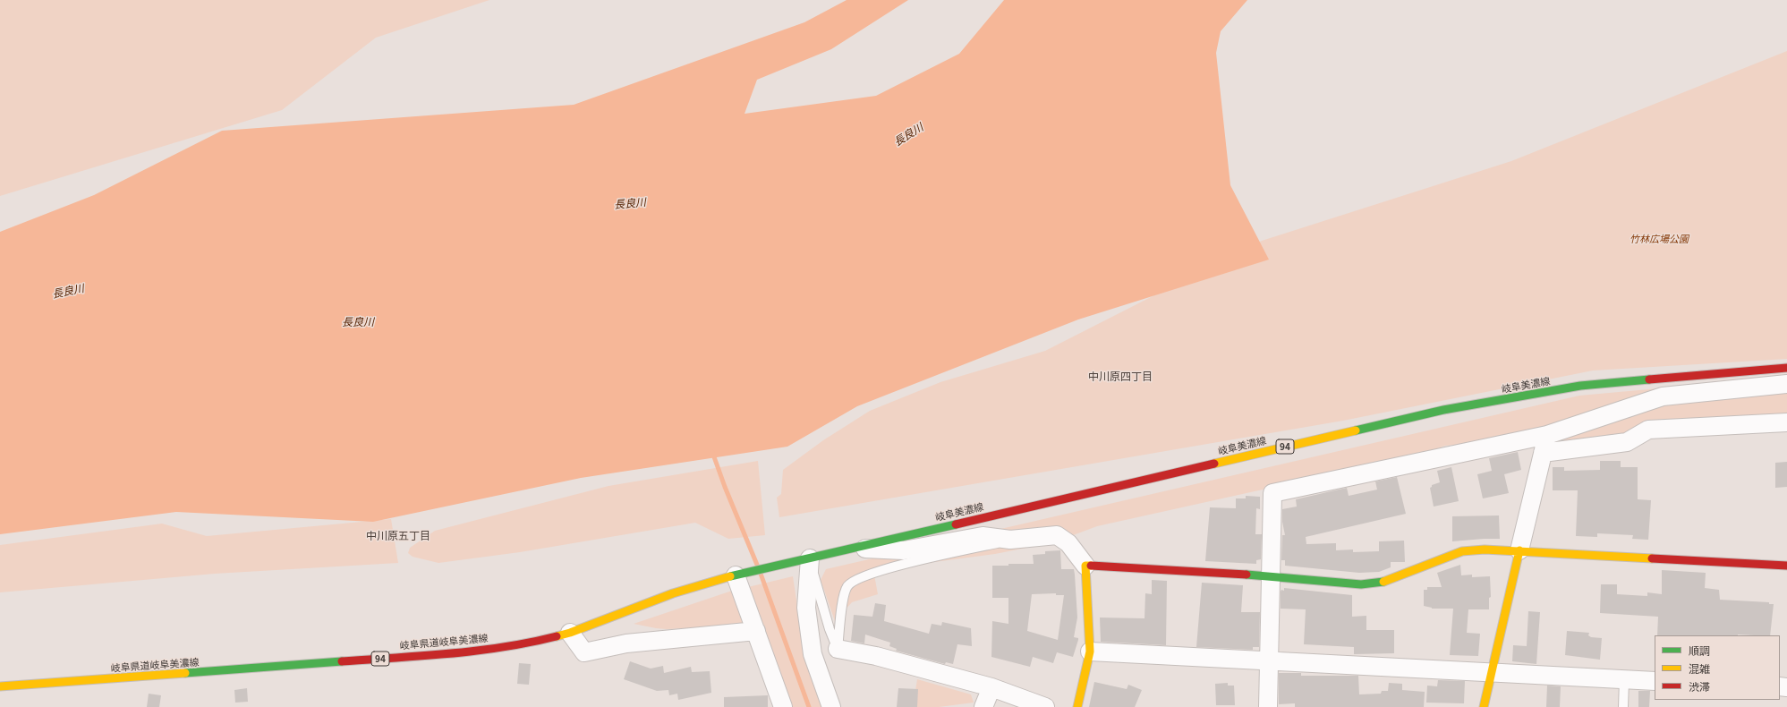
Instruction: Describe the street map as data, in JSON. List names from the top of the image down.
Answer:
{
  "streets": {
    "main road": ["岐阜美濃線", "94", "岐阜県道岐阜美濃線"]
  },
  "crossings": [
    ["岐阜美濃線", "岐阜県道岐阜美濃線"]
  ],
  "districts": ["中川原四丁目", "中川原五丁目"],
  "water": ["長良川"],
  "parks": ["竹林広場公園"],
  "legend": ["順調", "混雑", "渋滞"]
}
